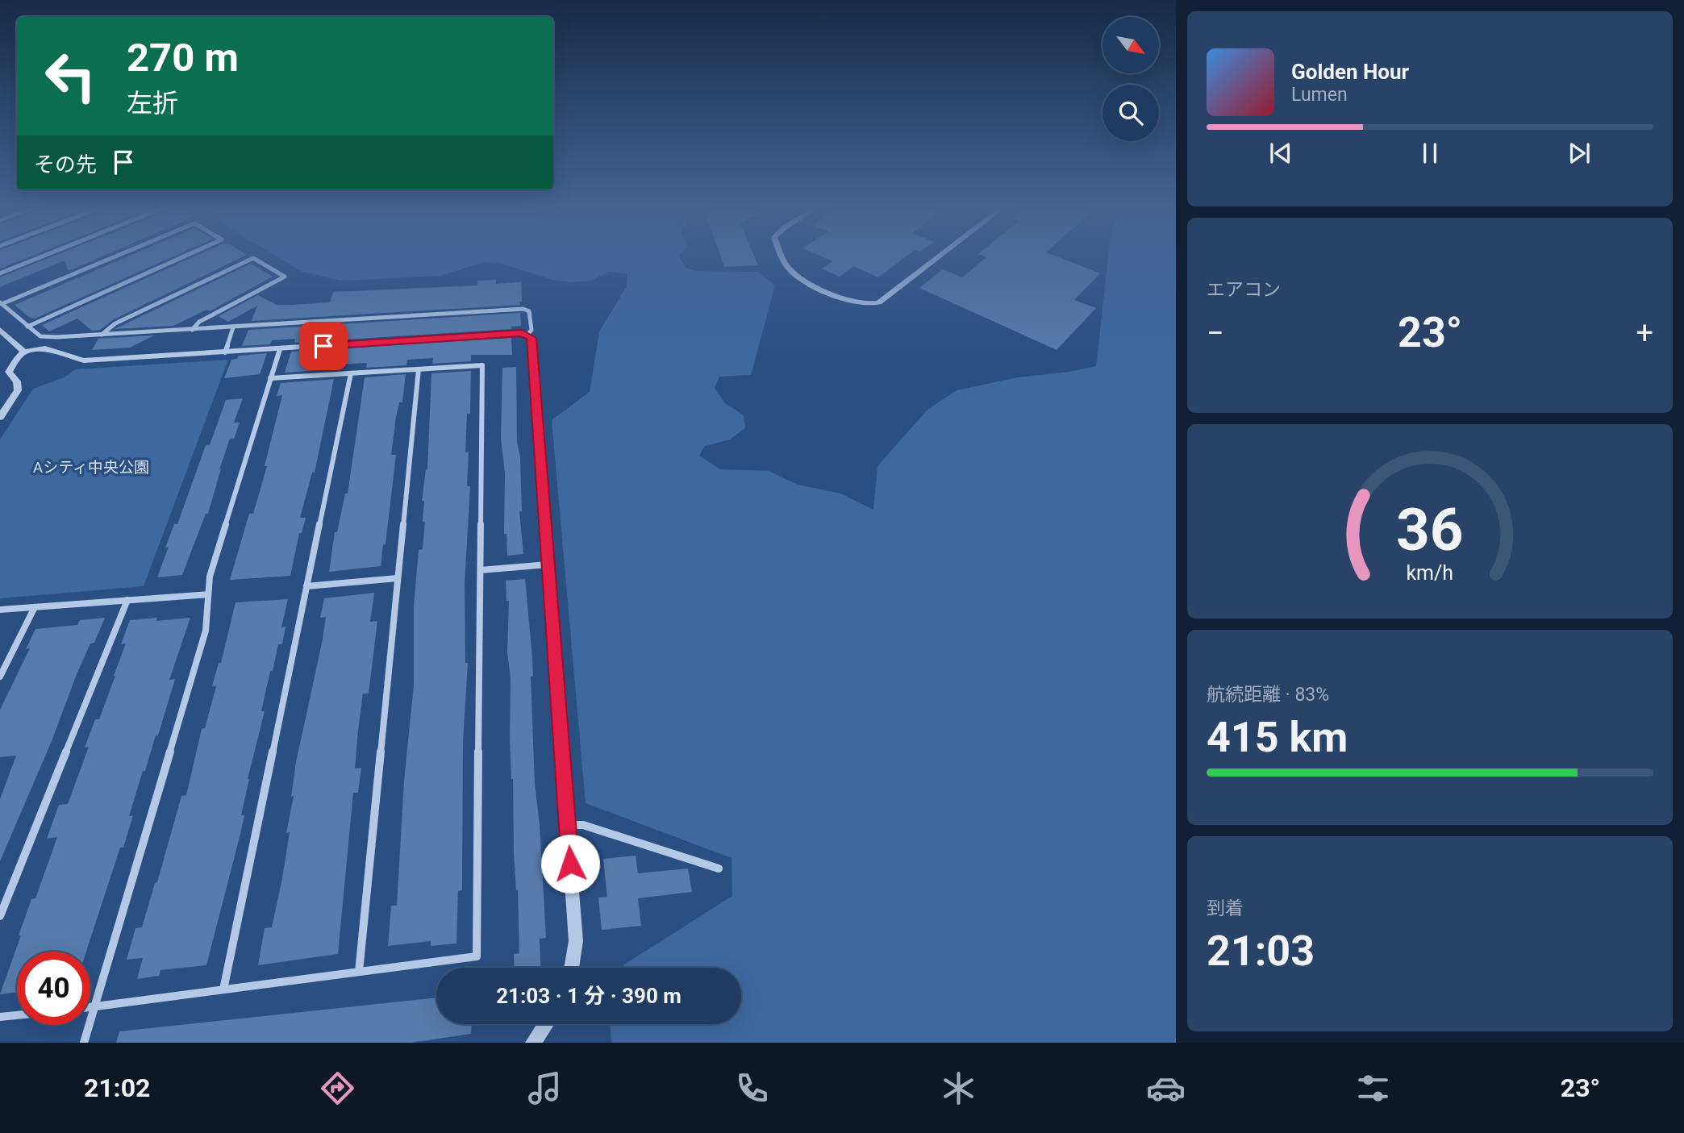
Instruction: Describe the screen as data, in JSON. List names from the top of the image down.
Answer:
{
  "parks": ["Aシティ中央公園"],
  "north": "bottom right",
  "page": {
    "turn": ["270 m", "左折"],
    "song": ["Golden Hour", "Lumen"],
    "then": "その先",
    "tile": [
      "エアコン",
      ["航続距離 · 83%", "415 km"],
      ["到着", "21:03"]
    ],
    "heat": ["−", "23°", "+"],
    "limit": "40",
    "trip": "21:03 · 1 分 · 390 m",
    "tabs": ["21:02", "23°"],
    "gauge": ["36", "km/h"]
  }
}
